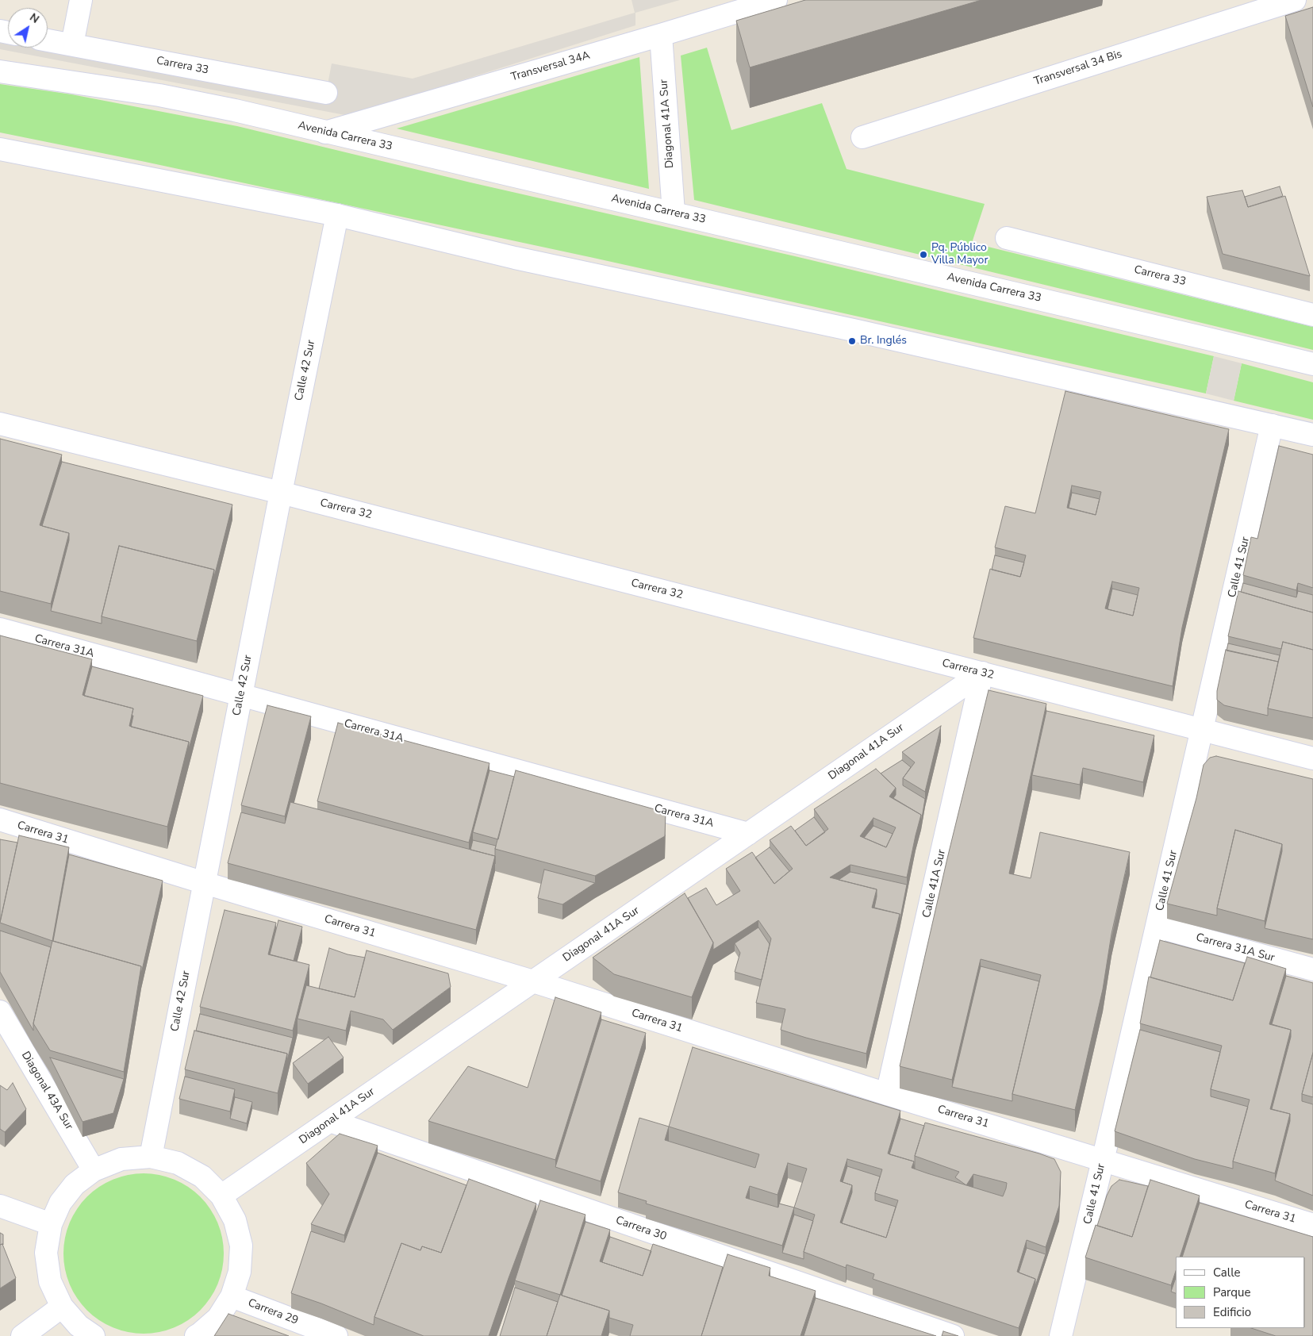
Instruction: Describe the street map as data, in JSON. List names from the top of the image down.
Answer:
{
  "streets": {
    "street": [
      "Carrera 33",
      "Transversal 34A",
      "Transversal 34 Bis",
      "Diagonal 41A Sur",
      "Avenida Carrera 33",
      "Calle 42 Sur",
      "Carrera 32",
      "Calle 41 Sur",
      "Carrera 31A",
      "Carrera 31",
      "Calle 41A Sur",
      "Carrera 31A Sur",
      "Diagonal 43A Sur",
      "Carrera 30",
      "Carrera 29"
    ]
  },
  "crossings": [
    ["Transversal 34A", "Diagonal 41A Sur"],
    ["Transversal 34A", "Avenida Carrera 33"],
    ["Diagonal 41A Sur", "Avenida Carrera 33"],
    ["Diagonal 41A Sur", "Carrera 32"],
    ["Diagonal 41A Sur", "Carrera 31A"],
    ["Diagonal 41A Sur", "Carrera 31"],
    ["Diagonal 41A Sur", "Calle 41A Sur"],
    ["Diagonal 41A Sur", "Carrera 30"],
    ["Calle 42 Sur", "Carrera 32"],
    ["Calle 42 Sur", "Carrera 31A"],
    ["Calle 42 Sur", "Carrera 31"],
    ["Carrera 32", "Calle 41 Sur"],
    ["Carrera 32", "Calle 41A Sur"],
    ["Calle 41 Sur", "Carrera 31"],
    ["Calle 41 Sur", "Carrera 31A Sur"],
    ["Carrera 31", "Calle 41A Sur"]
  ],
  "places": ["Pq. Público Villa Mayor", "Br. Inglés"],
  "legend": ["Calle", "Parque", "Edificio"],
  "north": "top right"
}
